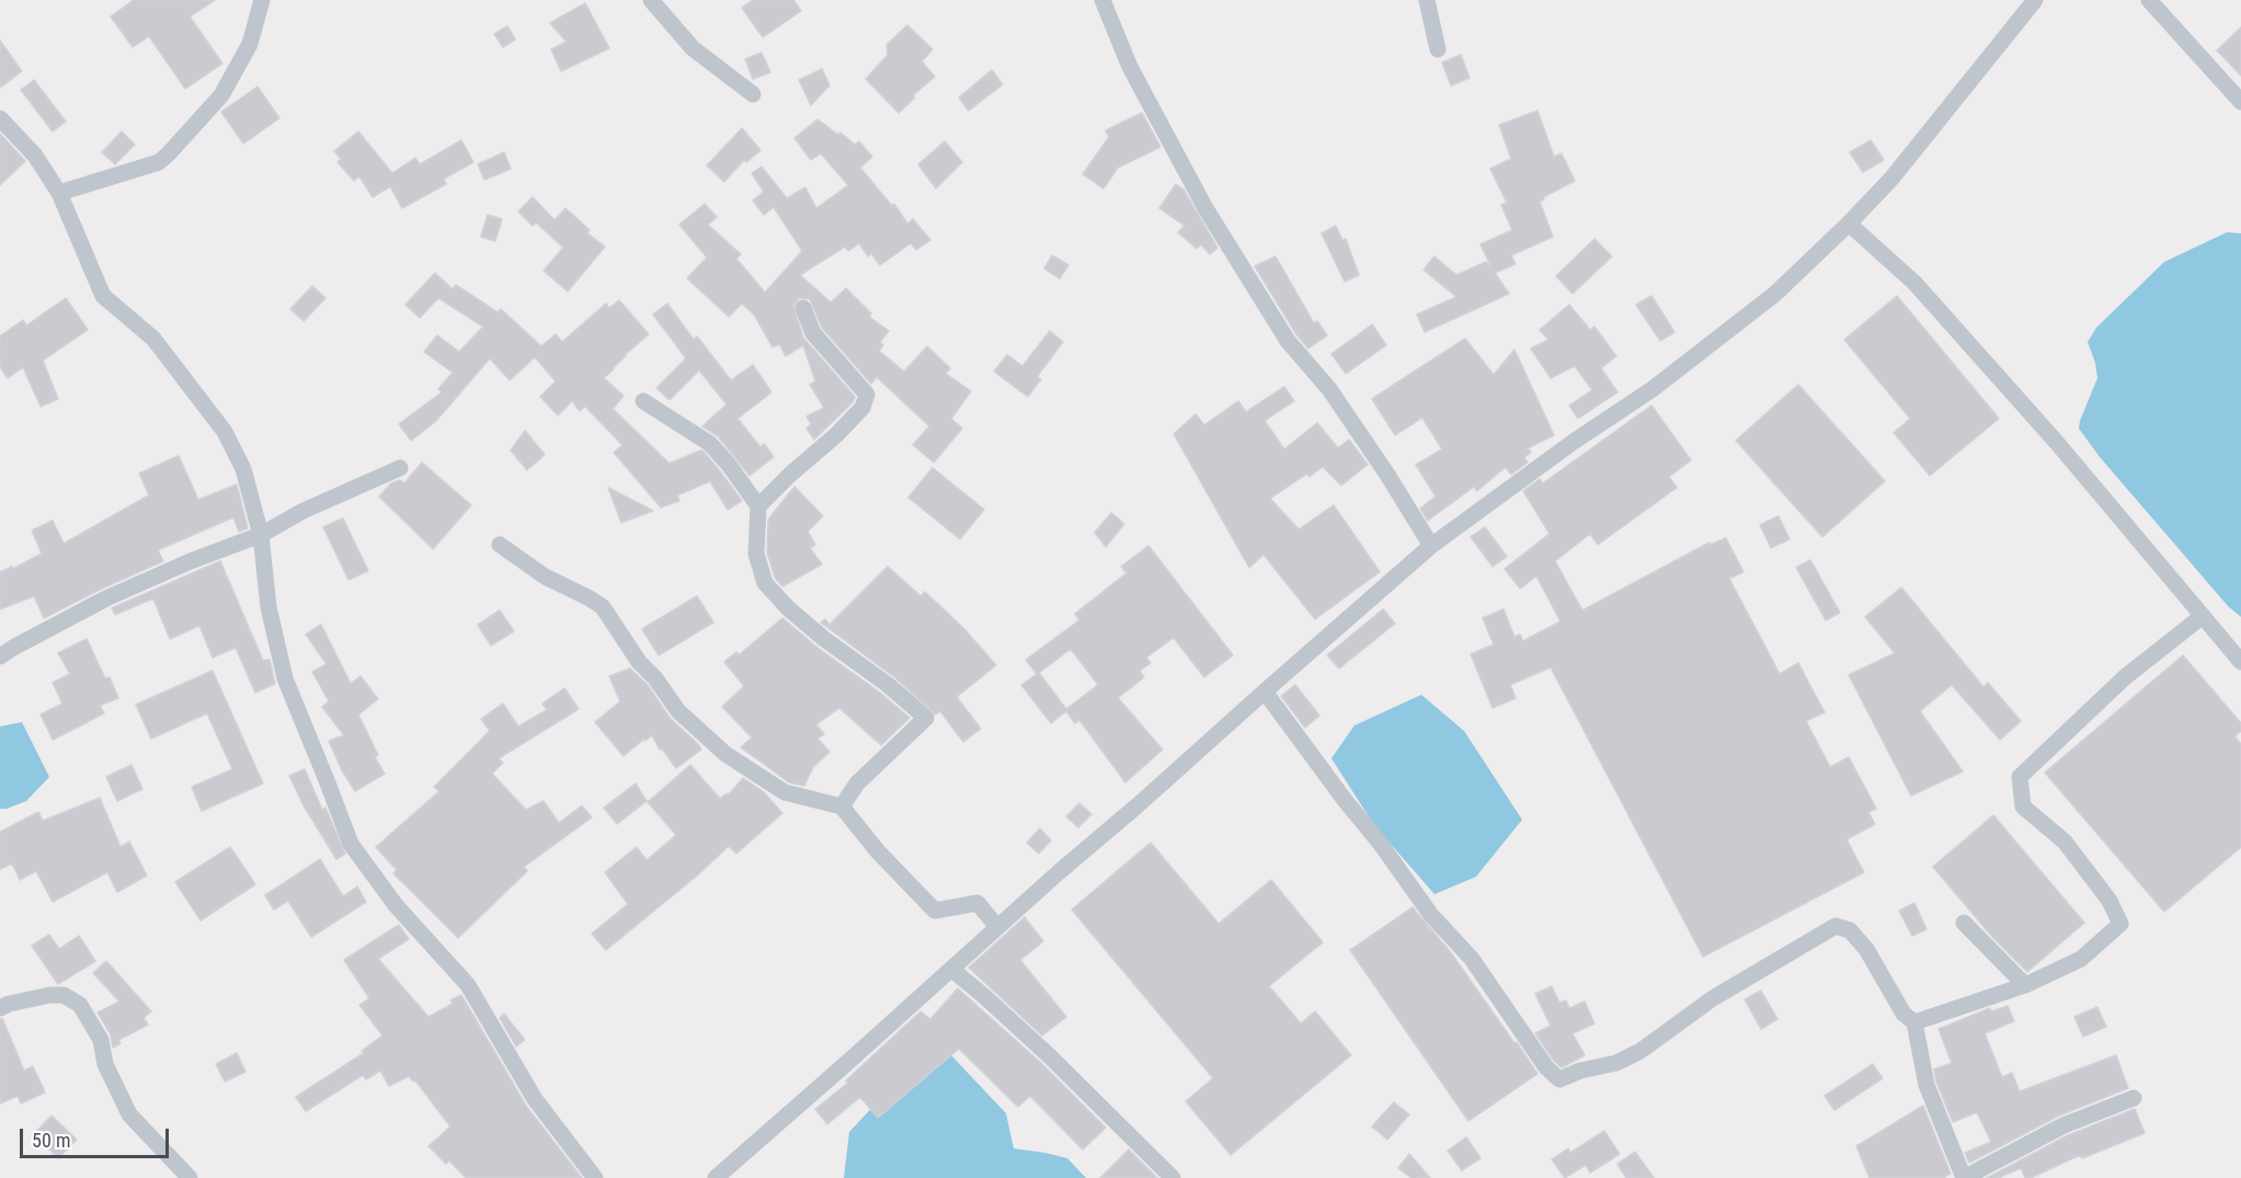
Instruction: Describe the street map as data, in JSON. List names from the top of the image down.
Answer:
{
  "scale_bar": "50 m"
}
